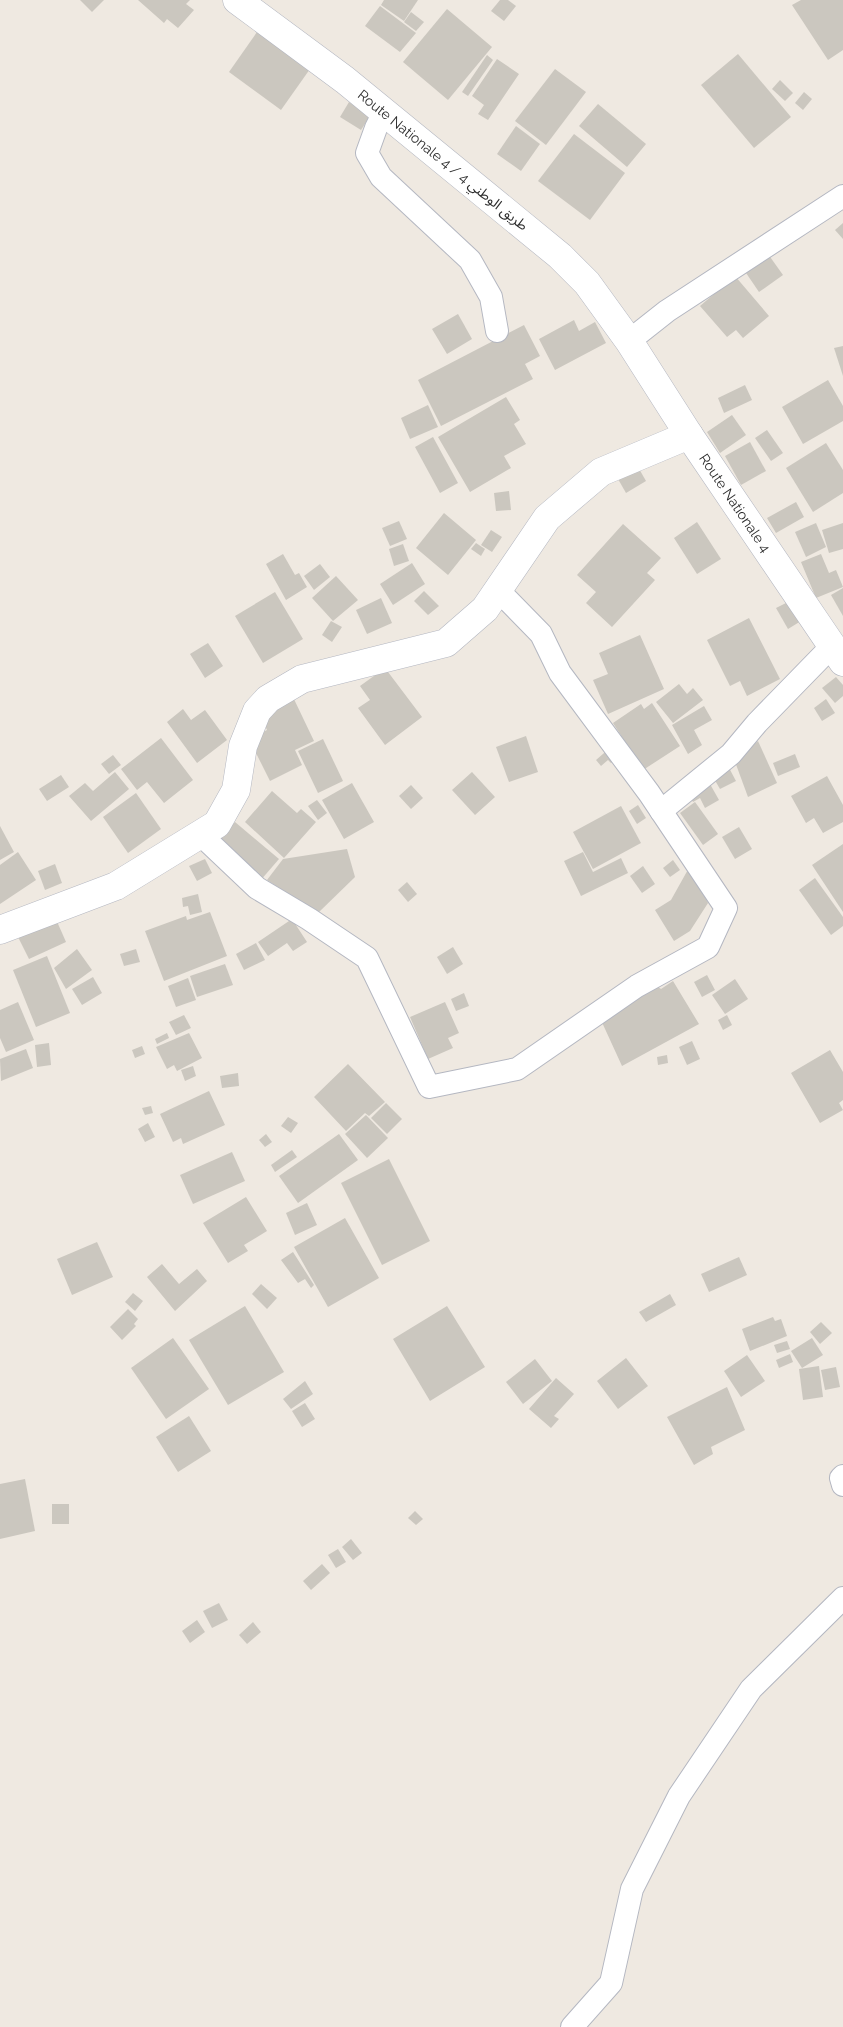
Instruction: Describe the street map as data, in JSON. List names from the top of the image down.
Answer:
{
  "streets": {
    "main road": ["Route Nationale 4 / طريق الوطني 4", "Route Nationale 4"]
  },
  "crossings": [
    ["Route Nationale 4 / طريق الوطني 4", "Route Nationale 4"]
  ]
}
